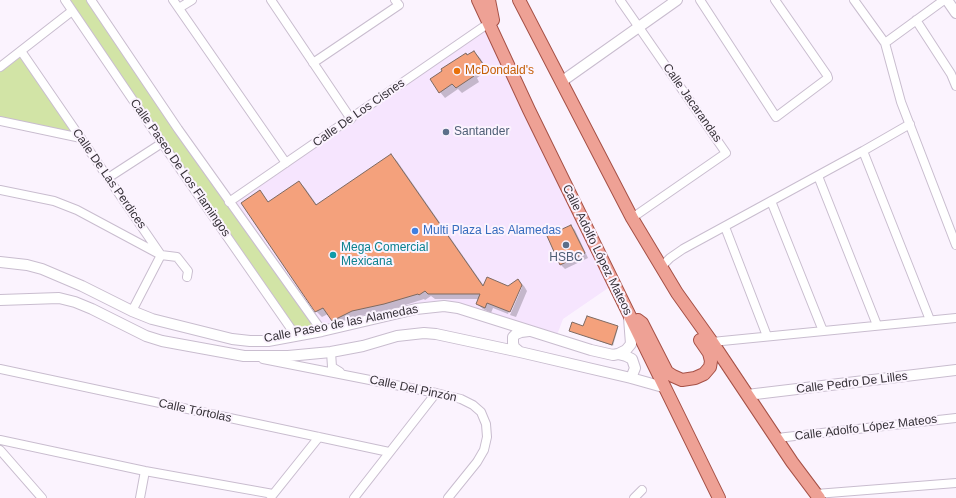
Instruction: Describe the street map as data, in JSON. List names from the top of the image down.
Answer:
{
  "streets": {
    "main road": ["Calle Adolfo López Mateos"],
    "street": [
      "Calle Jacarandas",
      "Calle De Los Cisnes",
      "Calle Paseo De Los Flamingos",
      "Calle De Las Perdices",
      "Calle Paseo de las Alamedas",
      "Calle Pedro De Lilles",
      "Calle Del Pinzón",
      "Calle Tórtolas"
    ]
  },
  "crossings": [
    ["Calle Jacarandas", "Calle Adolfo López Mateos"],
    ["Calle De Los Cisnes", "Calle Paseo De Los Flamingos"],
    ["Calle De Los Cisnes", "Calle Adolfo López Mateos"],
    ["Calle Paseo De Los Flamingos", "Calle Paseo de las Alamedas"],
    ["Calle Adolfo López Mateos", "Calle Paseo de las Alamedas"],
    ["Calle Adolfo López Mateos", "Calle Pedro De Lilles"],
    ["Calle Paseo de las Alamedas", "Calle Del Pinzón"]
  ],
  "places": [
    "McDondald's",
    "Santander",
    "Multi Plaza Las Alamedas",
    "HSBC",
    "Mega Comercial Mexicana"
  ]
}
